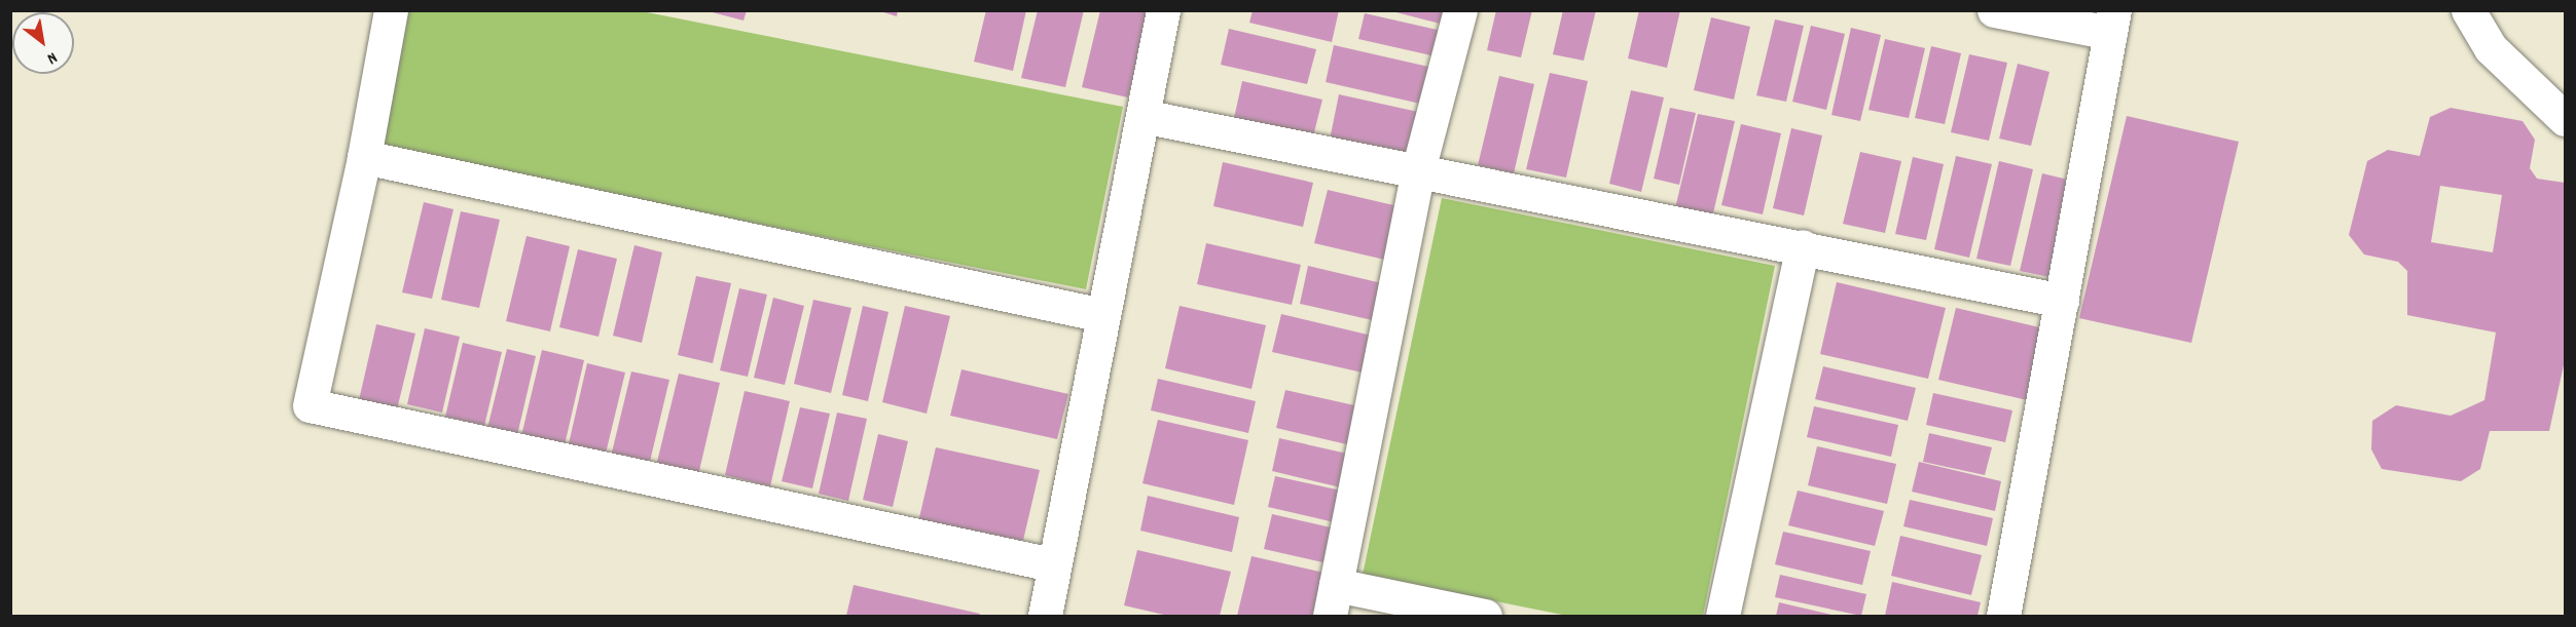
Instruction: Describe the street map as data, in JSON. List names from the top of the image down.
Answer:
{
  "north": "bottom right"
}
